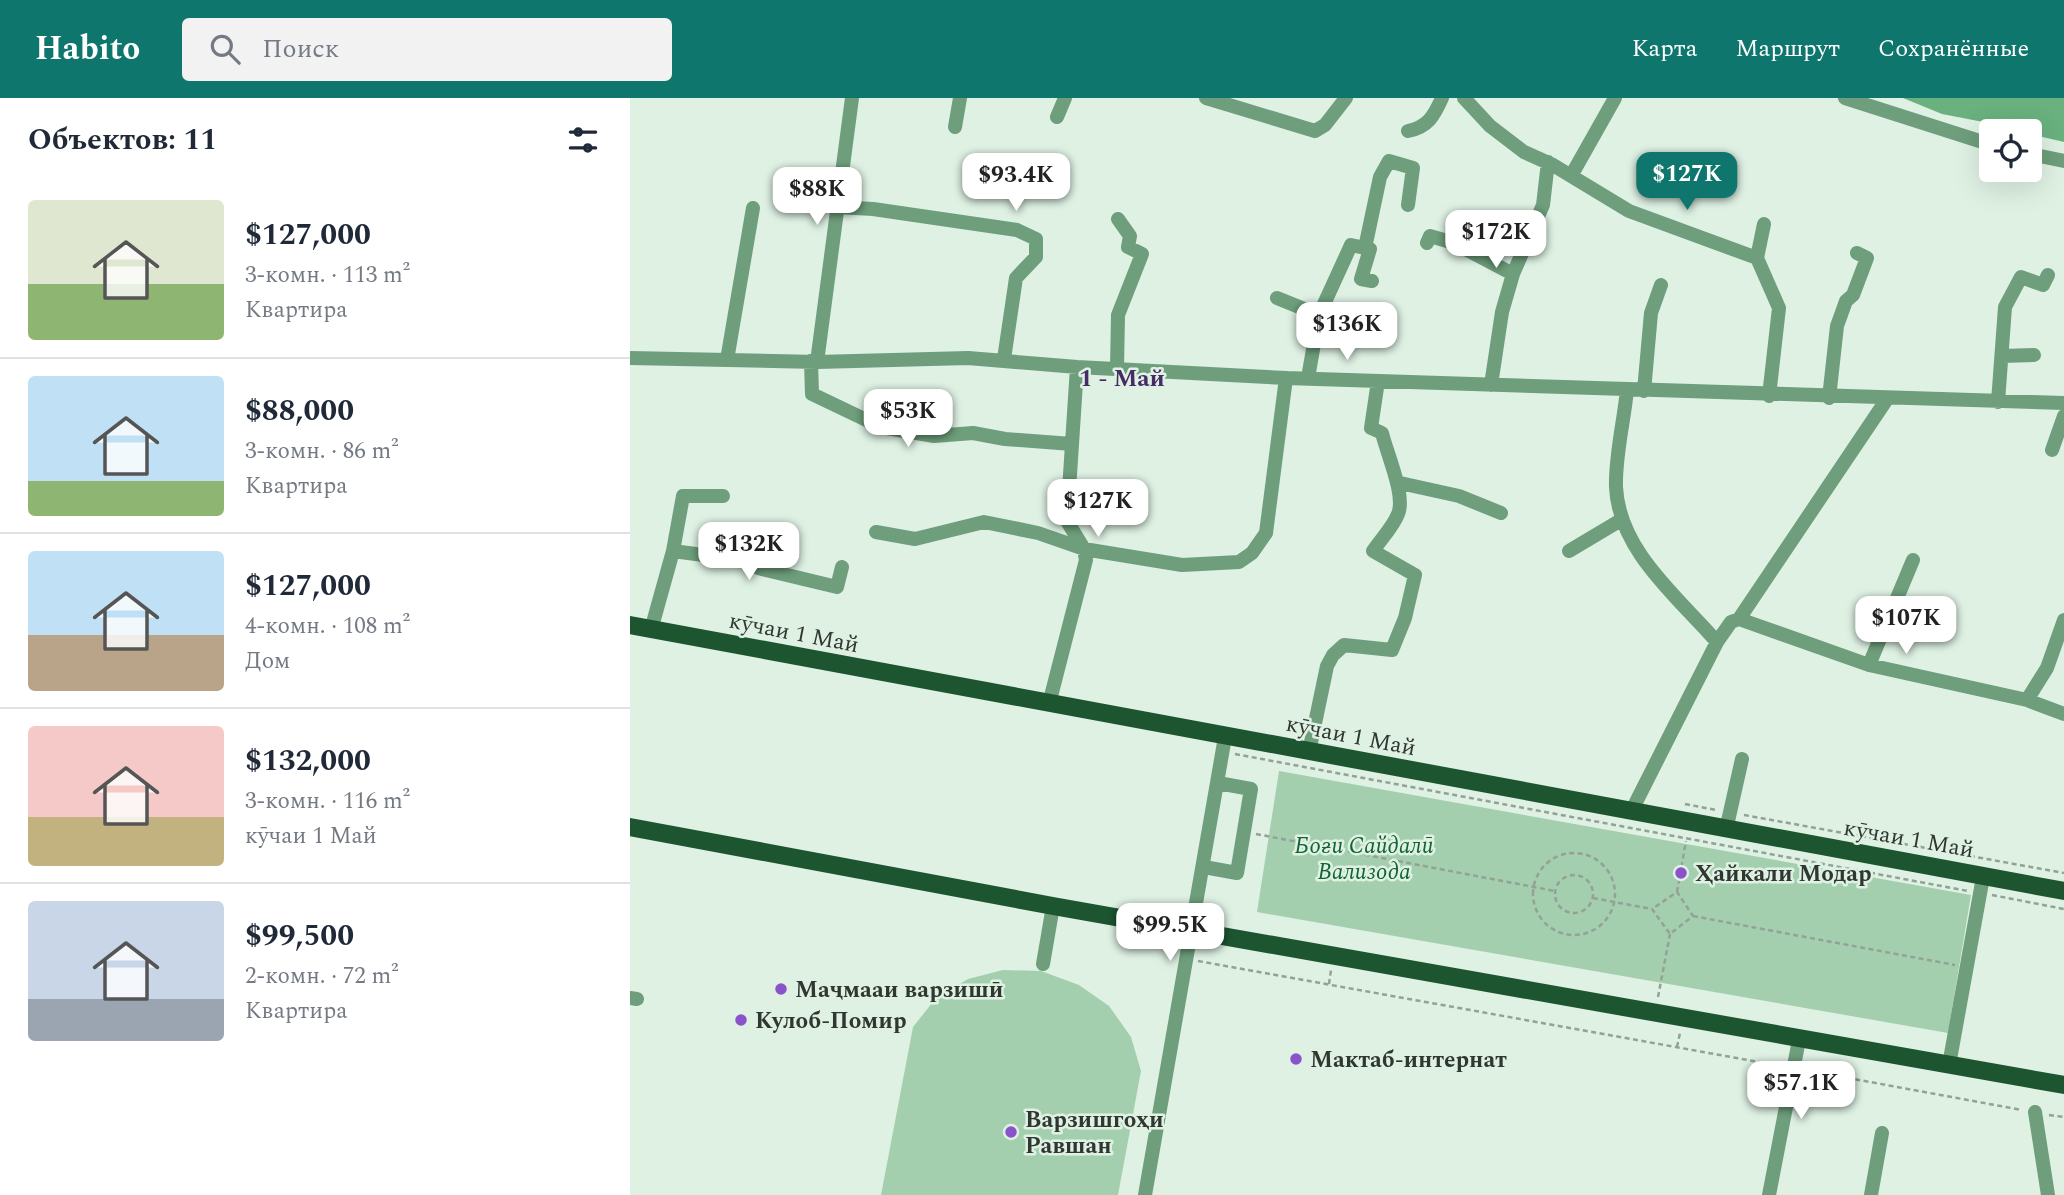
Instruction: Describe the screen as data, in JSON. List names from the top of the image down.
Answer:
{
  "streets": {
    "main road": ["кӯчаи 1 Май"]
  },
  "districts": ["1 - Май"],
  "parks": ["Боғи Сайдалӣ Вализода"],
  "places": [
    "Ҳайкали Модар",
    "Маҷмааи варзишӣ",
    "Кулоб-Помир",
    "Мактаб-интернат",
    "Варзишгоҳи Равшан"
  ],
  "page": {
    "header": "Habito",
    "search": "Поиск",
    "nav": ["Карта", "Маршрут", "Сохранённые"],
    "heading": "Объектов: 11",
    "price": [
      "$127K",
      "$93.4K",
      "$88K",
      "$172K",
      "$136K",
      "$53K",
      "$127K",
      "$132K",
      "$107K",
      "$99.5K",
      "$57.1K"
    ],
    "list": [
      {
        "name": "$127,000",
        "note": "3-комн. · 113 m² · Квартира"
      },
      {
        "name": "$88,000",
        "note": "3-комн. · 86 m² · Квартира"
      },
      {
        "name": "$127,000",
        "note": "4-комн. · 108 m² · Дом"
      },
      {
        "name": "$132,000",
        "note": "3-комн. · 116 m² · кӯчаи 1 Май"
      },
      {
        "name": "$99,500",
        "note": "2-комн. · 72 m² · Квартира"
      }
    ]
  }
}
